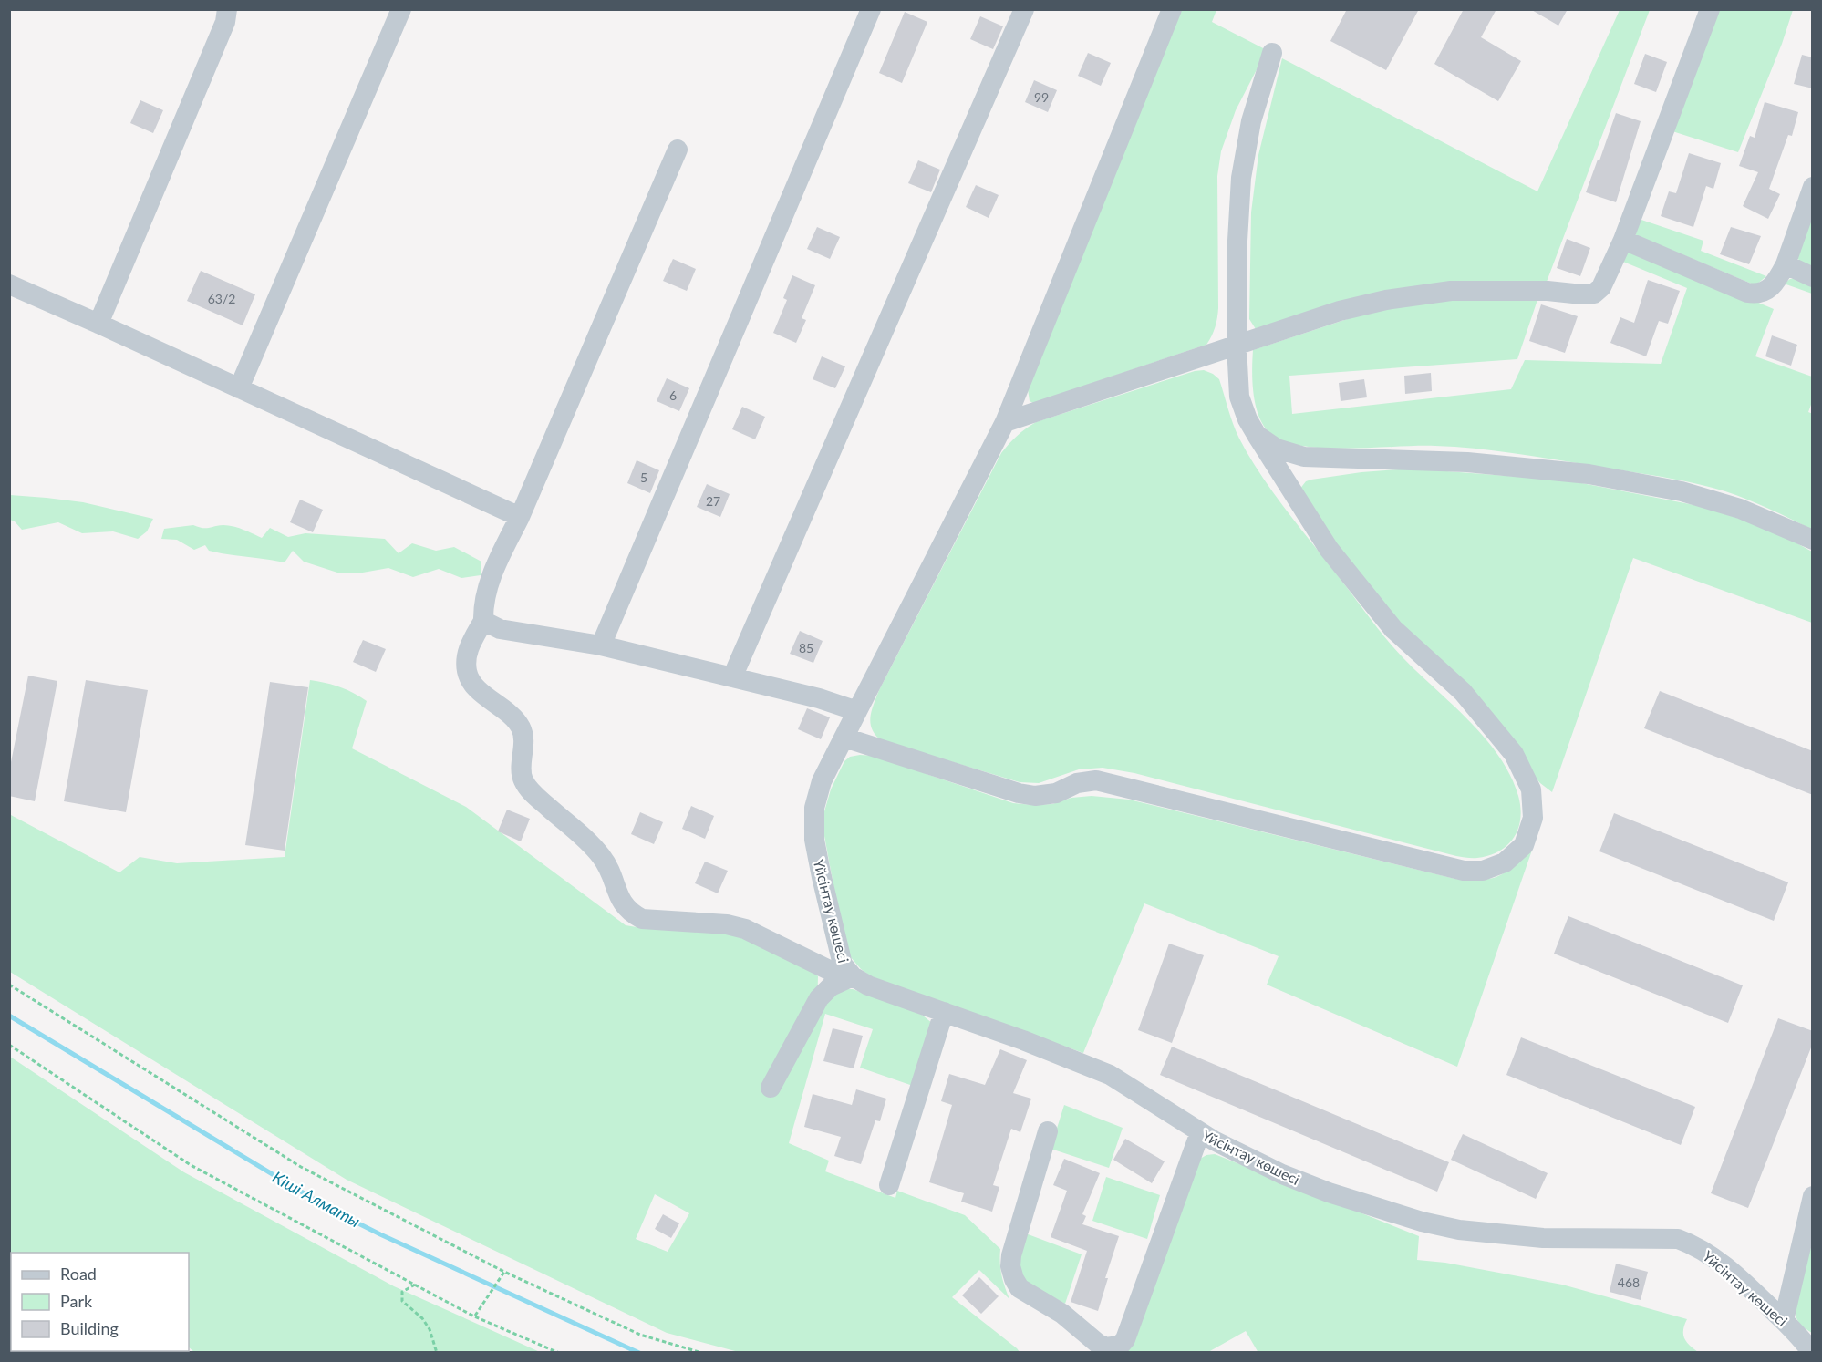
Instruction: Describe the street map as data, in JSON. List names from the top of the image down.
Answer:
{
  "streets": {
    "street": ["Үйсінтау көшесі"]
  },
  "water": ["Кіші Алматы"],
  "house_numbers": [
    "99",
    "63/2",
    "6",
    "5",
    "27",
    "85",
    "468"
  ],
  "legend": ["Road", "Park", "Building"]
}
